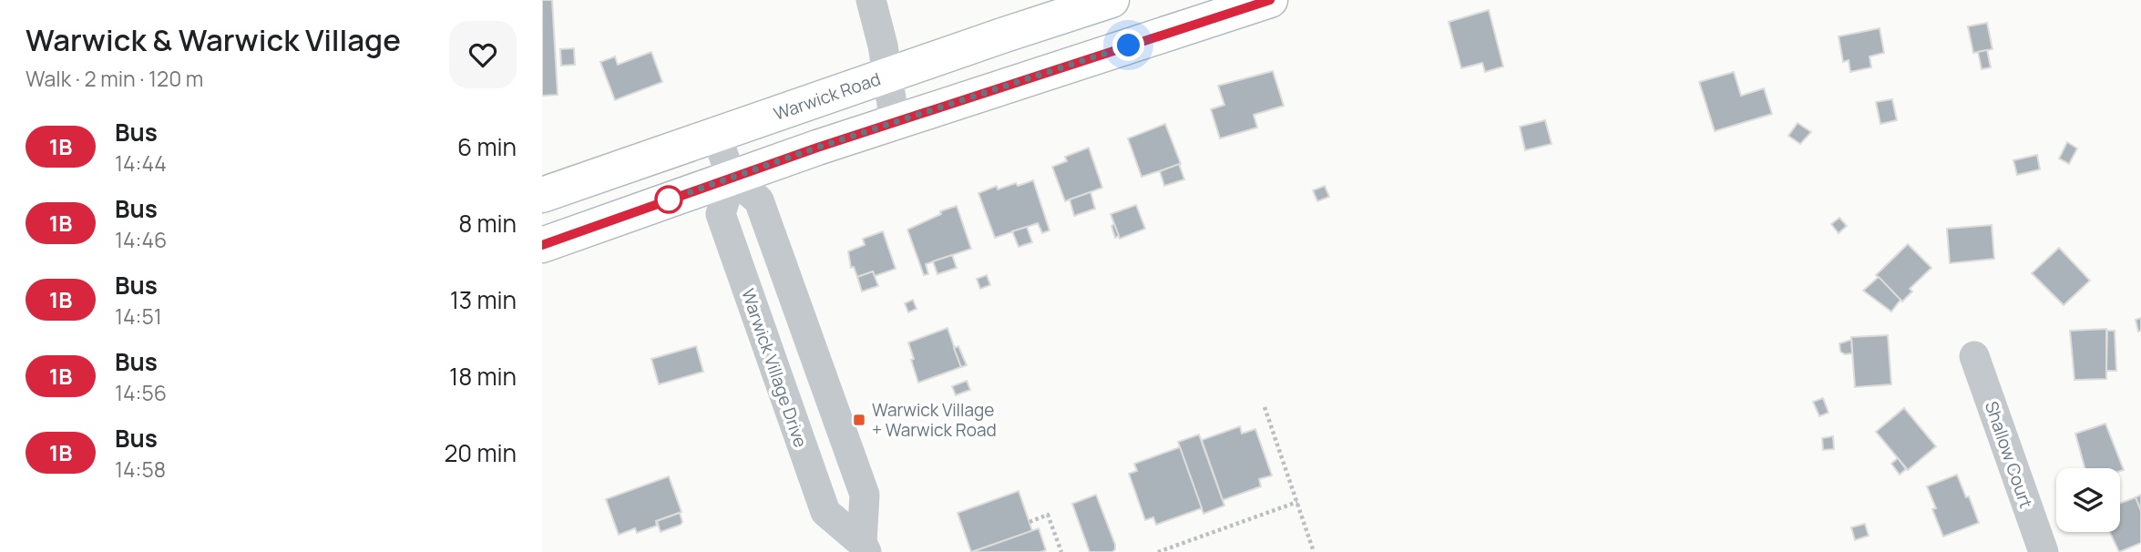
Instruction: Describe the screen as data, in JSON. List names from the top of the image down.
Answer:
{
  "streets": {
    "main road": ["Warwick Road"],
    "street": ["Warwick Village Drive", "Shallow Court"]
  },
  "places": {
    "transit": ["Warwick Village + Warwick Road"]
  },
  "lines": ["bus line 1B"],
  "page": {
    "heading": ["Warwick & Warwick Village", "Walk · 2 min · 120 m"],
    "list": [
      {
        "mark": "1B",
        "name": "Bus",
        "note": "14:44",
        "value": "6 min"
      },
      {
        "mark": "1B",
        "name": "Bus",
        "note": "14:46",
        "value": "8 min"
      },
      {
        "mark": "1B",
        "name": "Bus",
        "note": "14:51",
        "value": "13 min"
      },
      {
        "mark": "1B",
        "name": "Bus",
        "note": "14:56",
        "value": "18 min"
      },
      {
        "mark": "1B",
        "name": "Bus",
        "note": "14:58",
        "value": "20 min"
      }
    ]
  }
}
